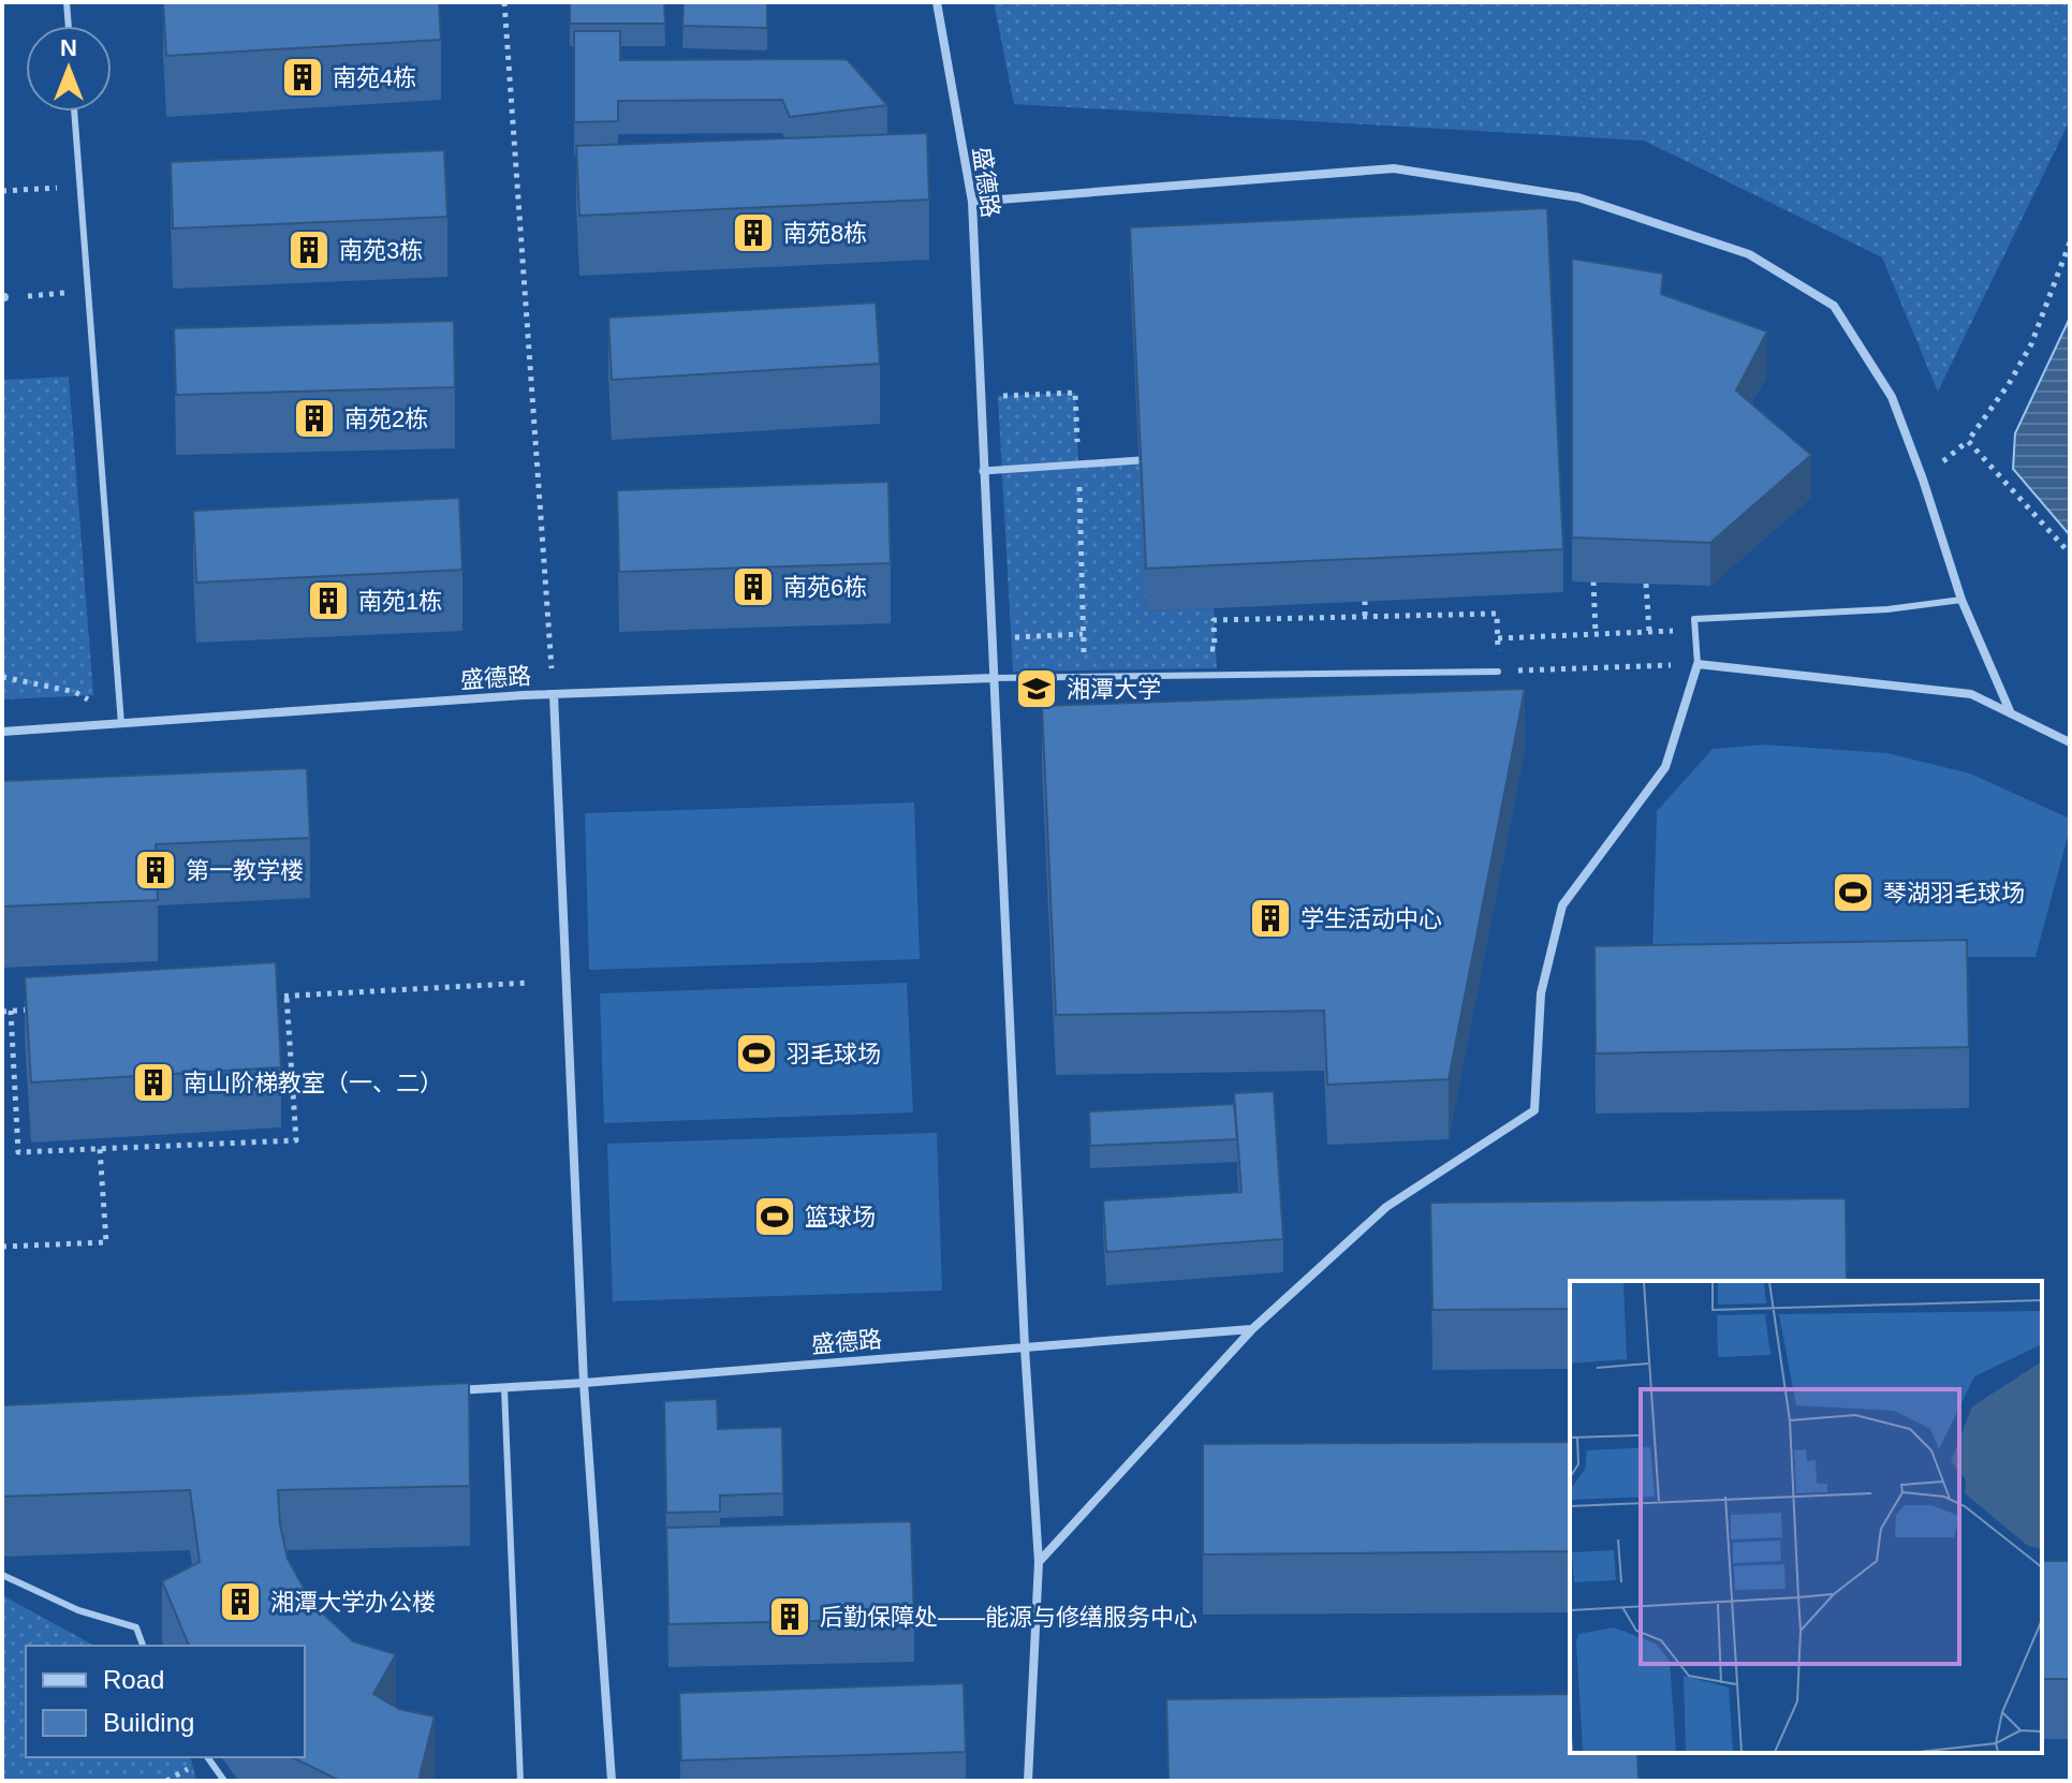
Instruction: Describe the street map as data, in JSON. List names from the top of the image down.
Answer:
{
  "streets": {
    "street": ["盛德路"]
  },
  "places": {
    "building": [
      "南苑4栋",
      "南苑8栋",
      "南苑3栋",
      "南苑2栋",
      "南苑6栋",
      "南苑1栋",
      "第一教学楼",
      "学生活动中心",
      "南山阶梯教室（一、二）",
      "湘潭大学办公楼",
      "后勤保障处——能源与修缮服务中心"
    ],
    "school or university": ["湘潭大学"],
    "sports": ["琴湖羽毛球场", "羽毛球场", "篮球场"]
  },
  "legend": ["Road", "Building"],
  "north": "top"
}
